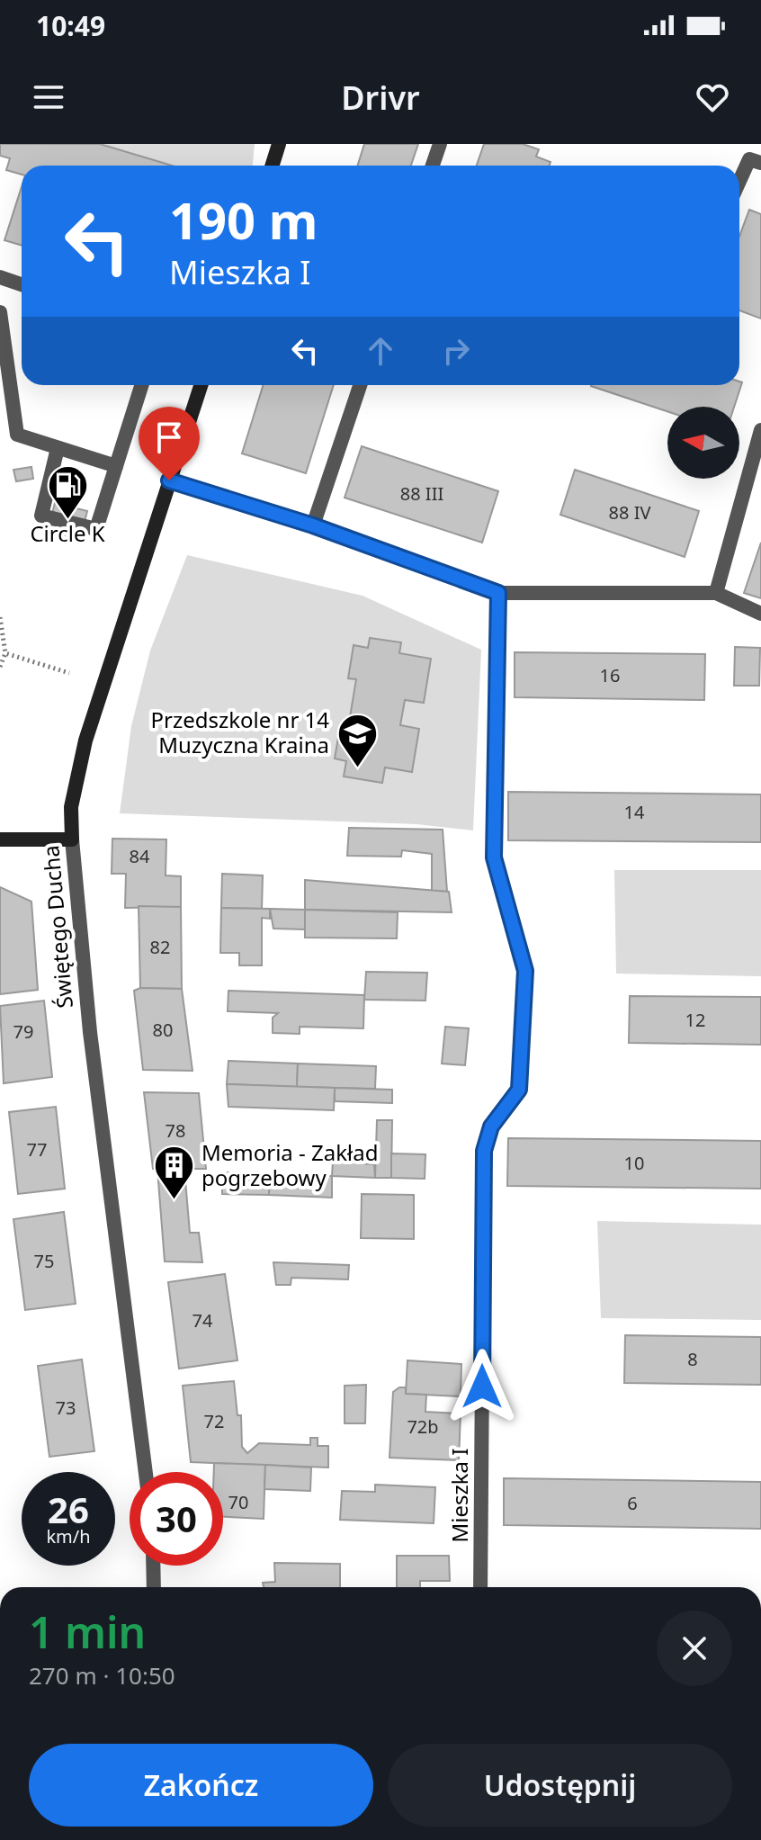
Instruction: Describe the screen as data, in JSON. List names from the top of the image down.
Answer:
{
  "streets": {
    "main road": ["Świętego Ducha"],
    "street": ["Mieszka I"]
  },
  "places": {
    "fuel station": ["Circle K"],
    "school or university": ["Przedszkole nr 14 Muzyczna Kraina"],
    "building": ["Memoria - Zakład pogrzebowy"]
  },
  "house_numbers": [
    "88 III",
    "88 IV",
    "16",
    "14",
    "84",
    "82",
    "12",
    "80",
    "79",
    "78",
    "77",
    "10",
    "75",
    "74",
    "8",
    "73",
    "72",
    "72b",
    "70",
    "6"
  ],
  "north": "left",
  "page": {
    "status": "10:49",
    "header": "Drivr",
    "turn": ["190 m", "Mieszka I"],
    "speed": "26 km/h",
    "limit": "30",
    "heading": ["1 min", "270 m · 10:50"],
    "buttons": ["Zakończ", "Udostępnij"]
  }
}
